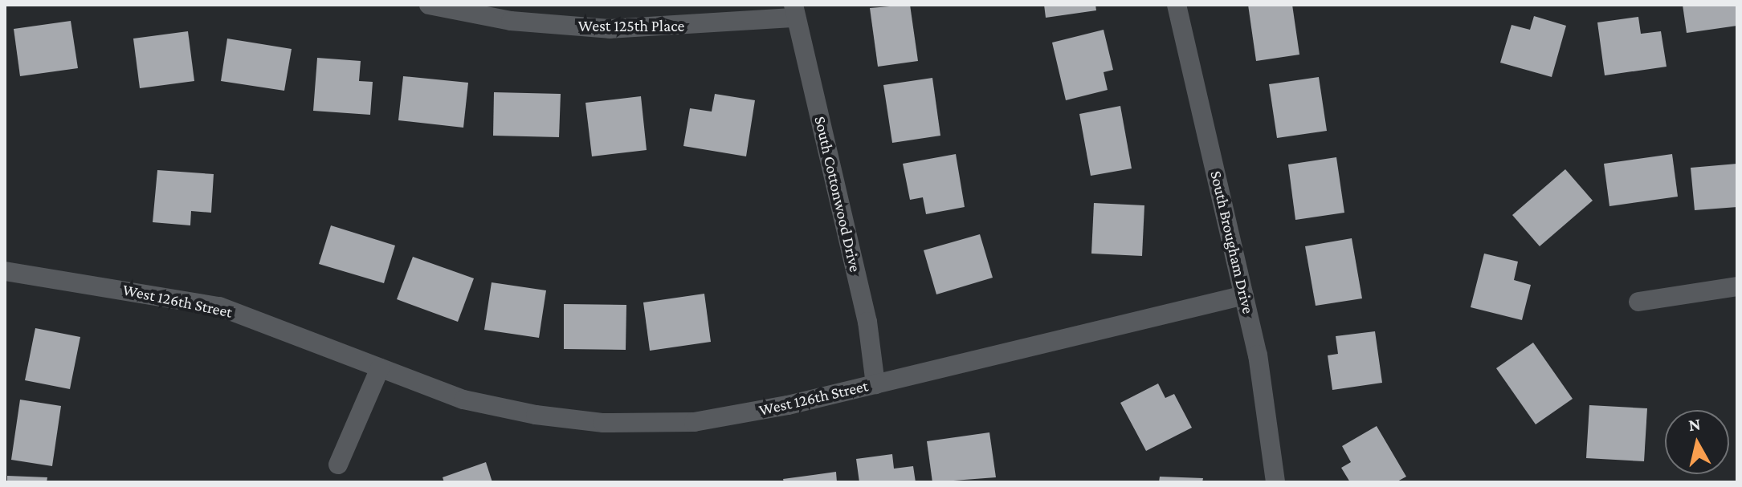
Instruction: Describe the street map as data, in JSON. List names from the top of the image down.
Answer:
{
  "streets": {
    "street": [
      "West 125th Place",
      "South Cottonwood Drive",
      "South Brougham Drive",
      "West 126th Street"
    ]
  },
  "crossings": [
    ["West 125th Place", "South Cottonwood Drive"],
    ["South Cottonwood Drive", "West 126th Street"],
    ["South Brougham Drive", "West 126th Street"]
  ],
  "north": "top"
}
